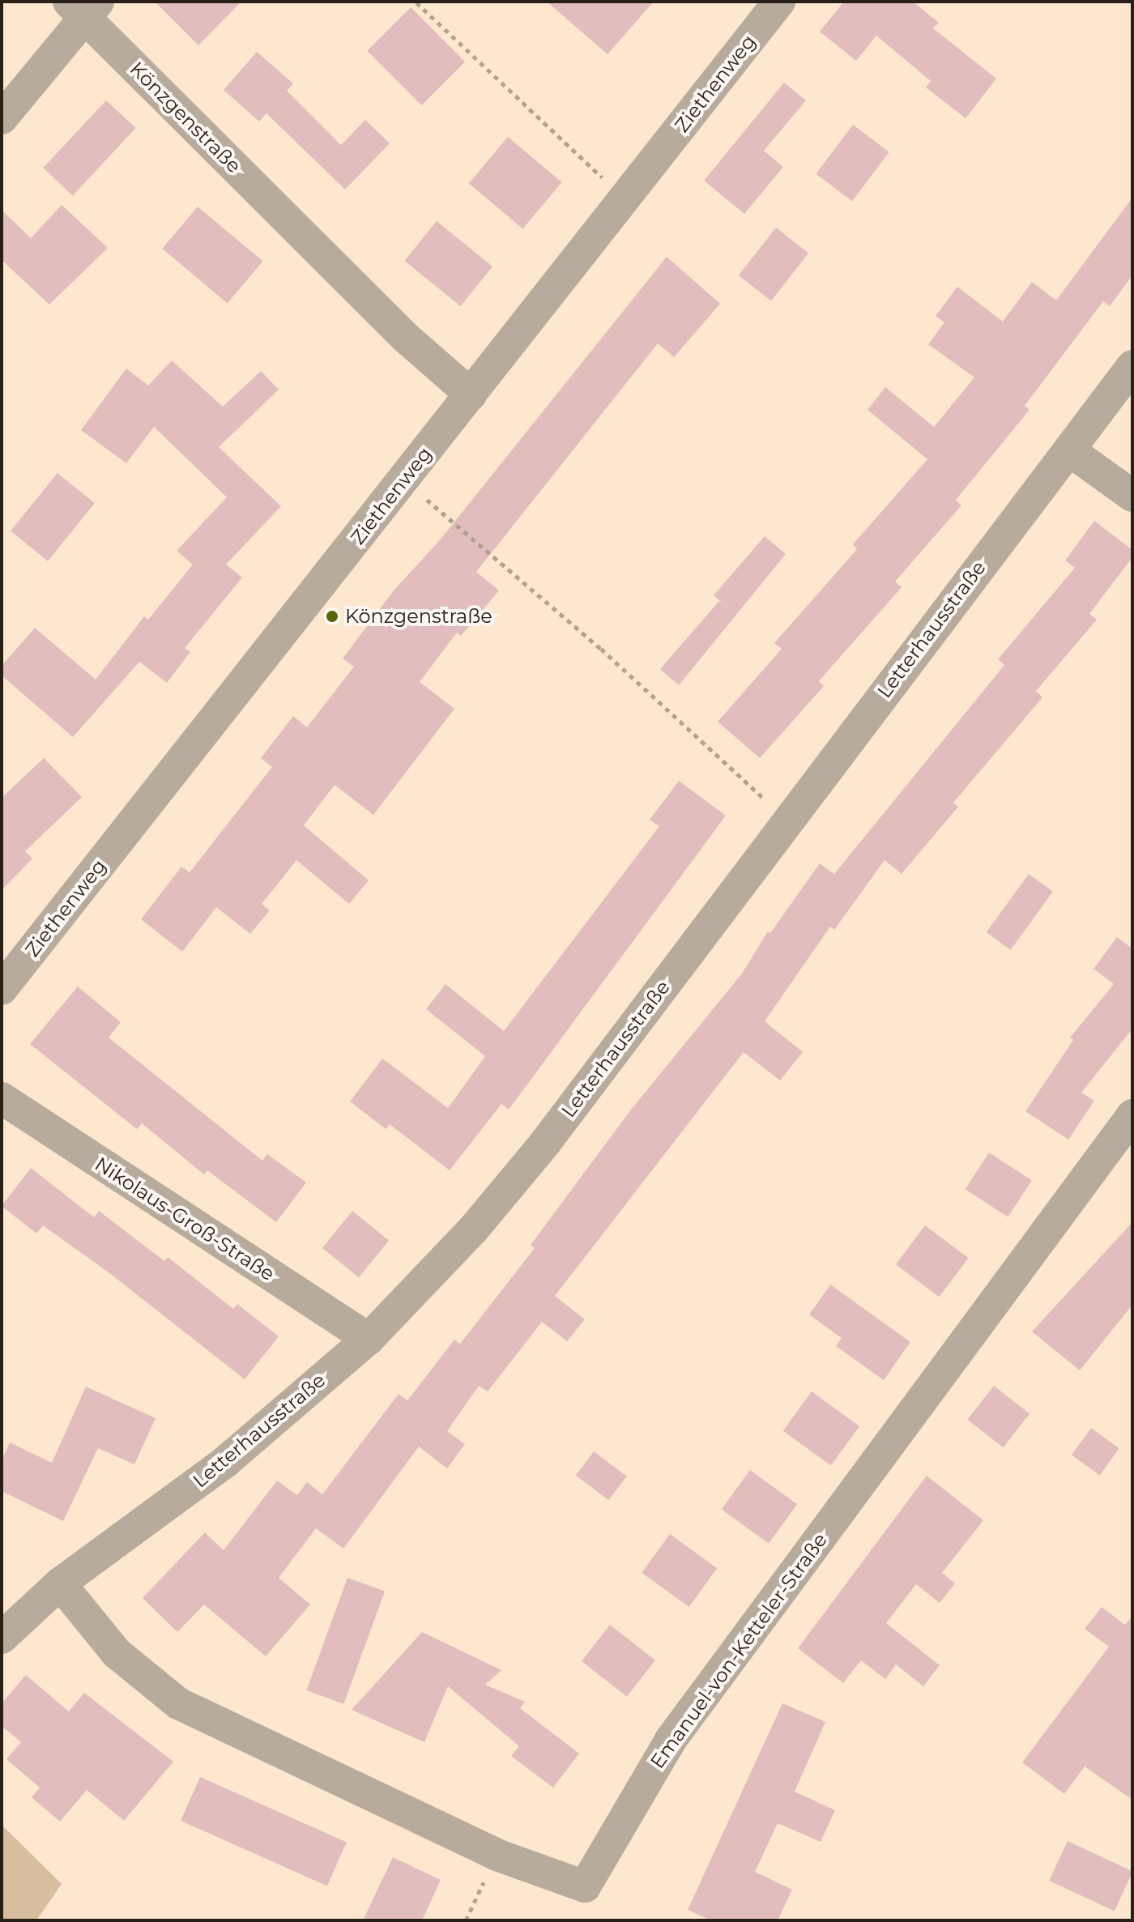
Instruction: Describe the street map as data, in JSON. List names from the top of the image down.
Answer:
{
  "streets": {
    "street": [
      "Ziethenweg",
      "Könzgenstraße",
      "Letterhausstraße",
      "Nikolaus-Groß-Straße",
      "Emanuel-von-Ketteler-Straße"
    ]
  },
  "crossings": [
    ["Ziethenweg", "Könzgenstraße"],
    ["Letterhausstraße", "Nikolaus-Groß-Straße"],
    ["Letterhausstraße", "Emanuel-von-Ketteler-Straße"]
  ],
  "places": ["Könzgenstraße"]
}
